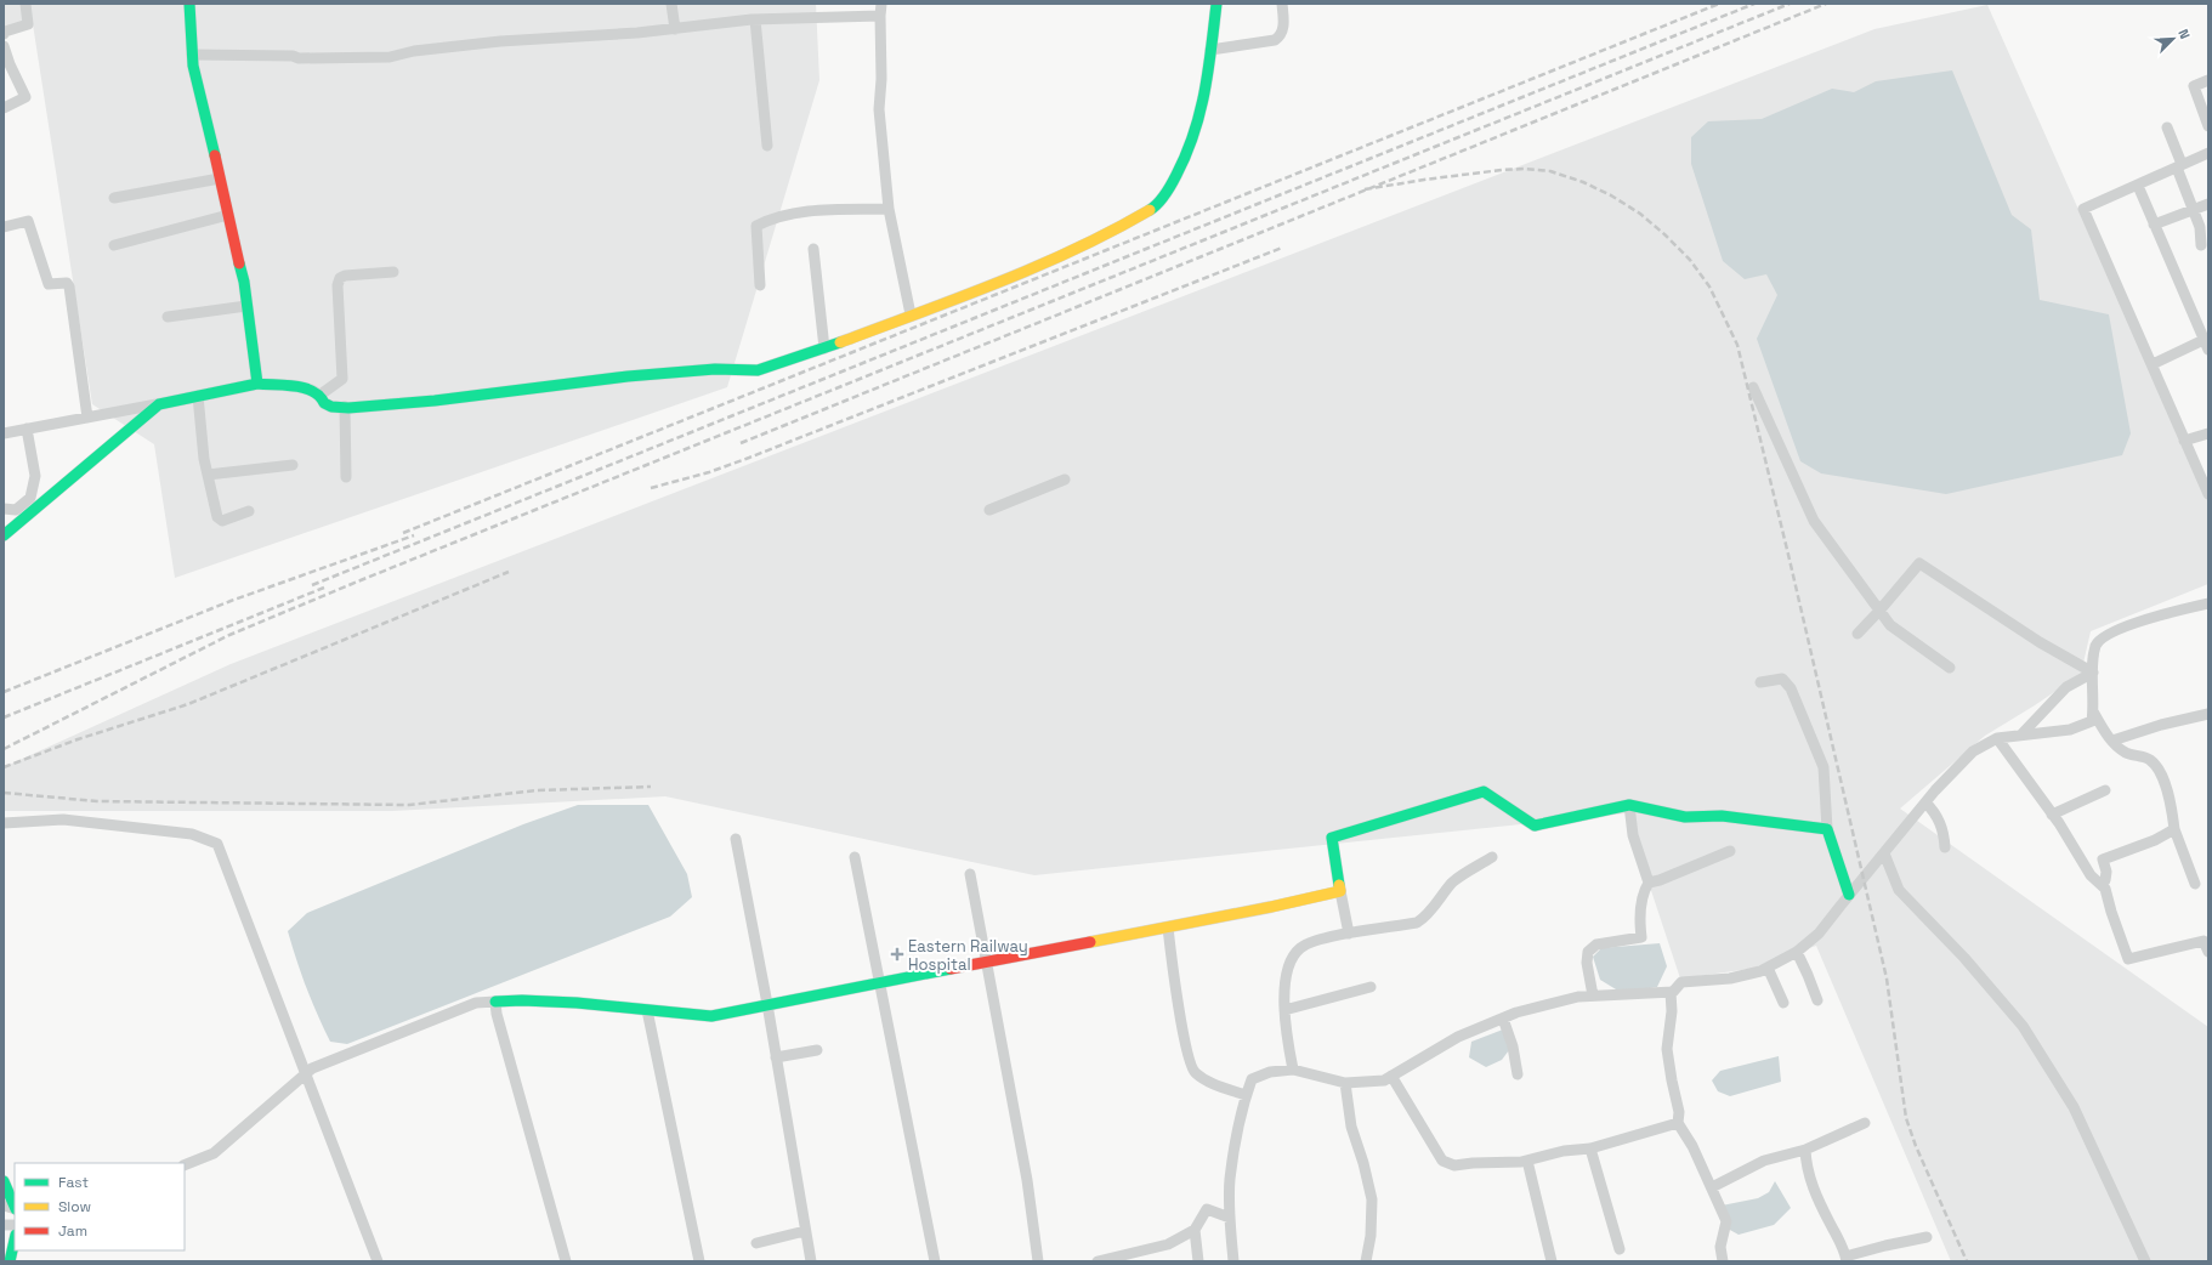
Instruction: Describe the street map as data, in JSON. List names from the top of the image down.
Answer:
{
  "places": {
    "health": ["Eastern Railway Hospital"]
  },
  "legend": ["Fast", "Slow", "Jam"],
  "north": "top right"
}
